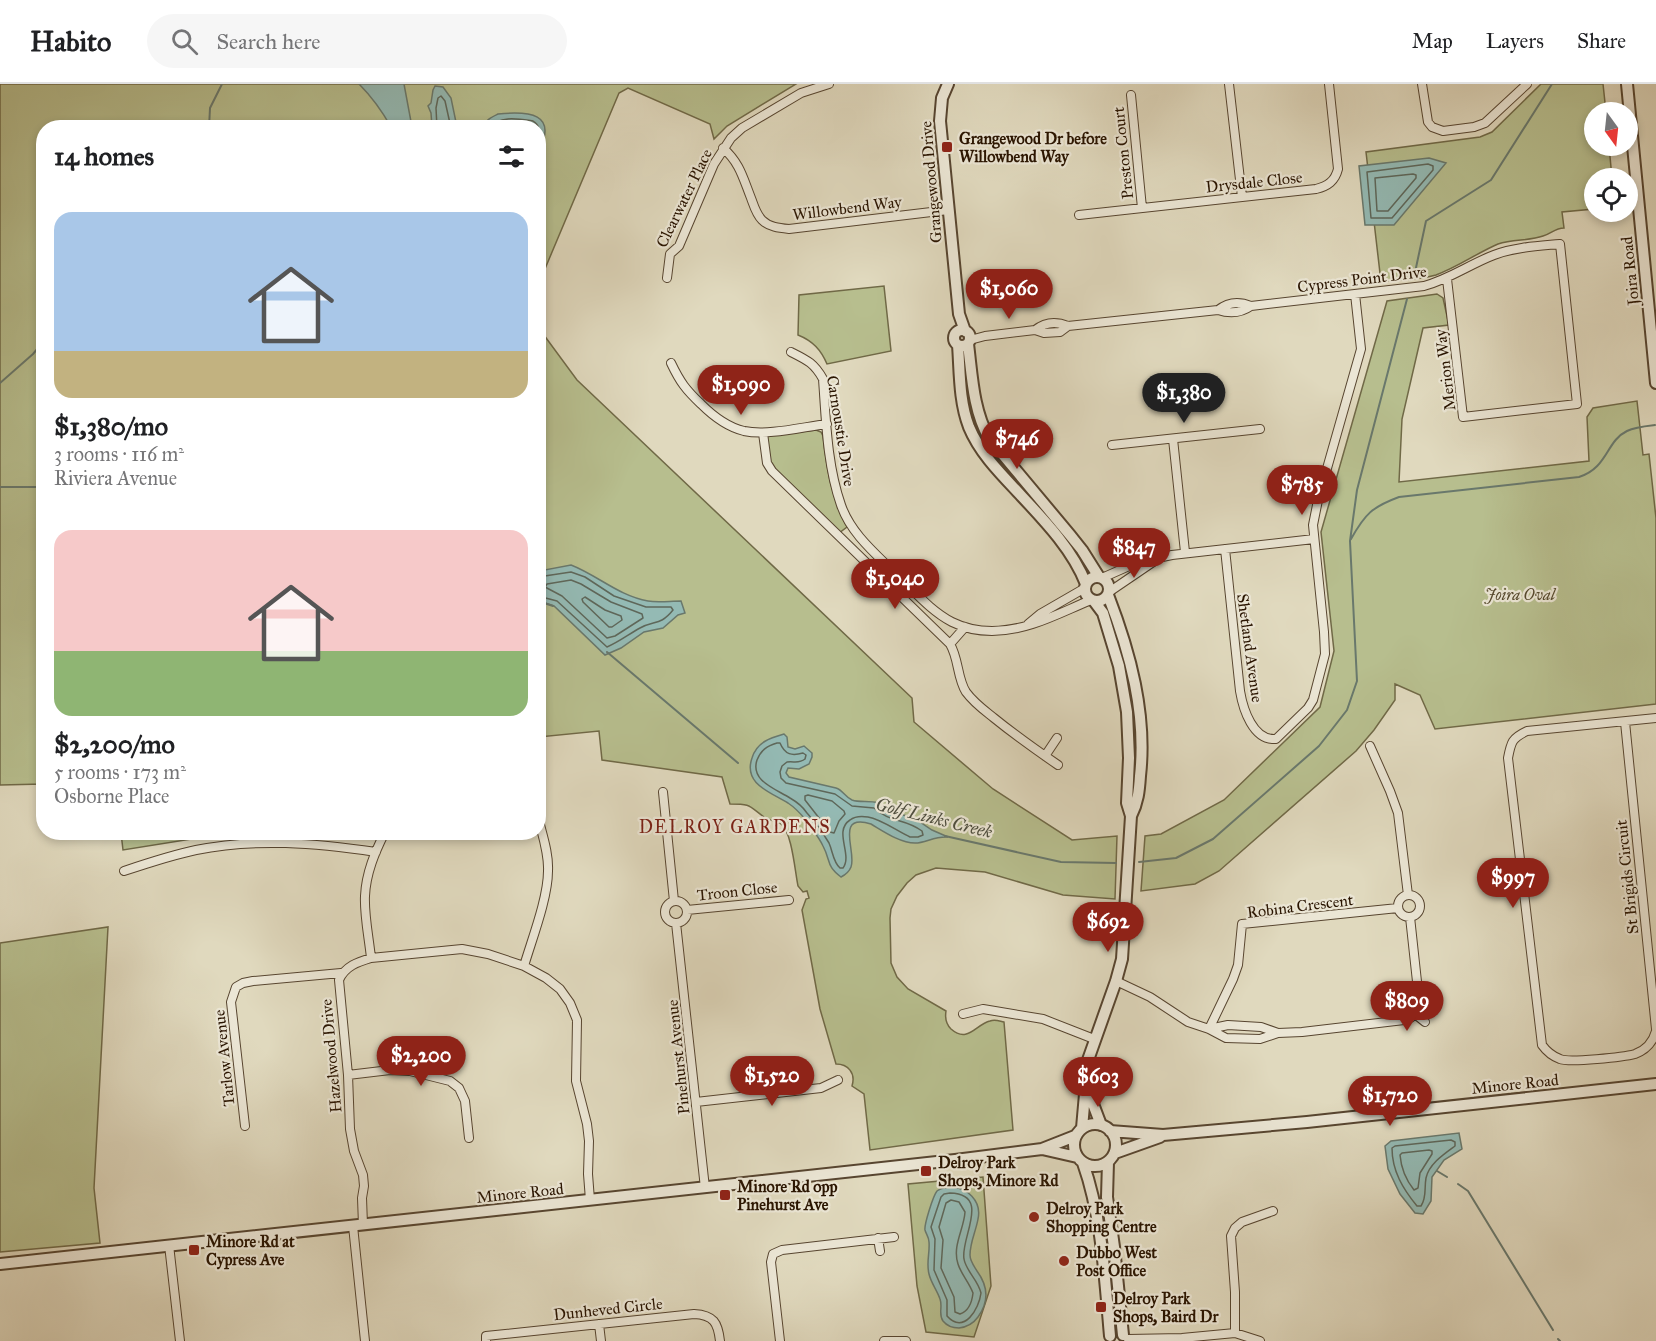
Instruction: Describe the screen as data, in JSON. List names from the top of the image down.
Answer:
{
  "streets": {
    "street": [
      "Preston Court",
      "Grangewood Drive",
      "Drysdale Close",
      "Clearwater Place",
      "Willowbend Way",
      "Joira Road",
      "Cypress Point Drive",
      "Merion Way",
      "Carnoustie Drive",
      "Shetland Avenue",
      "St Brigids Circuit",
      "Troon Close",
      "Robina Crescent",
      "Hazelwood Drive",
      "Pinehurst Avenue",
      "Tarlow Avenue",
      "Minore Road",
      "Dunheved Circle"
    ]
  },
  "crossings": [
    ["Preston Court", "Drysdale Close"],
    ["Grangewood Drive", "Willowbend Way"],
    ["Grangewood Drive", "Cypress Point Drive"],
    ["Clearwater Place", "Willowbend Way"],
    ["Cypress Point Drive", "Merion Way"],
    ["Troon Close", "Pinehurst Avenue"],
    ["Hazelwood Drive", "Tarlow Avenue"],
    ["Hazelwood Drive", "Minore Road"],
    ["Pinehurst Avenue", "Minore Road"]
  ],
  "districts": ["DELROY GARDENS"],
  "water": ["Golf Links Creek"],
  "parks": ["Joira Oval"],
  "places": {
    "transit": [
      "Grangewood Dr before Willowbend Way",
      "Delroy Park Shops, Minore Rd",
      "Minore Rd opp Pinehurst Ave",
      "Minore Rd at Cypress Ave",
      "Delroy Park Shops, Baird Dr"
    ],
    "other": ["Delroy Park Shopping Centre", "Dubbo West Post Office"]
  },
  "north": "bottom",
  "page": {
    "header": "Habito",
    "search": "Search here",
    "nav": ["Map", "Layers", "Share"],
    "heading": "14 homes",
    "list": [
      {
        "name": "$1,380/mo",
        "note": "3 rooms · 116 m² · Riviera Avenue"
      },
      {
        "name": "$2,200/mo",
        "note": "5 rooms · 173 m² · Osborne Place"
      }
    ],
    "price": [
      "$1,060",
      "$1,090",
      "$1,380",
      "$746",
      "$785",
      "$847",
      "$1,040",
      "$997",
      "$692",
      "$809",
      "$2,200",
      "$1,520",
      "$603",
      "$1,720"
    ]
  }
}
